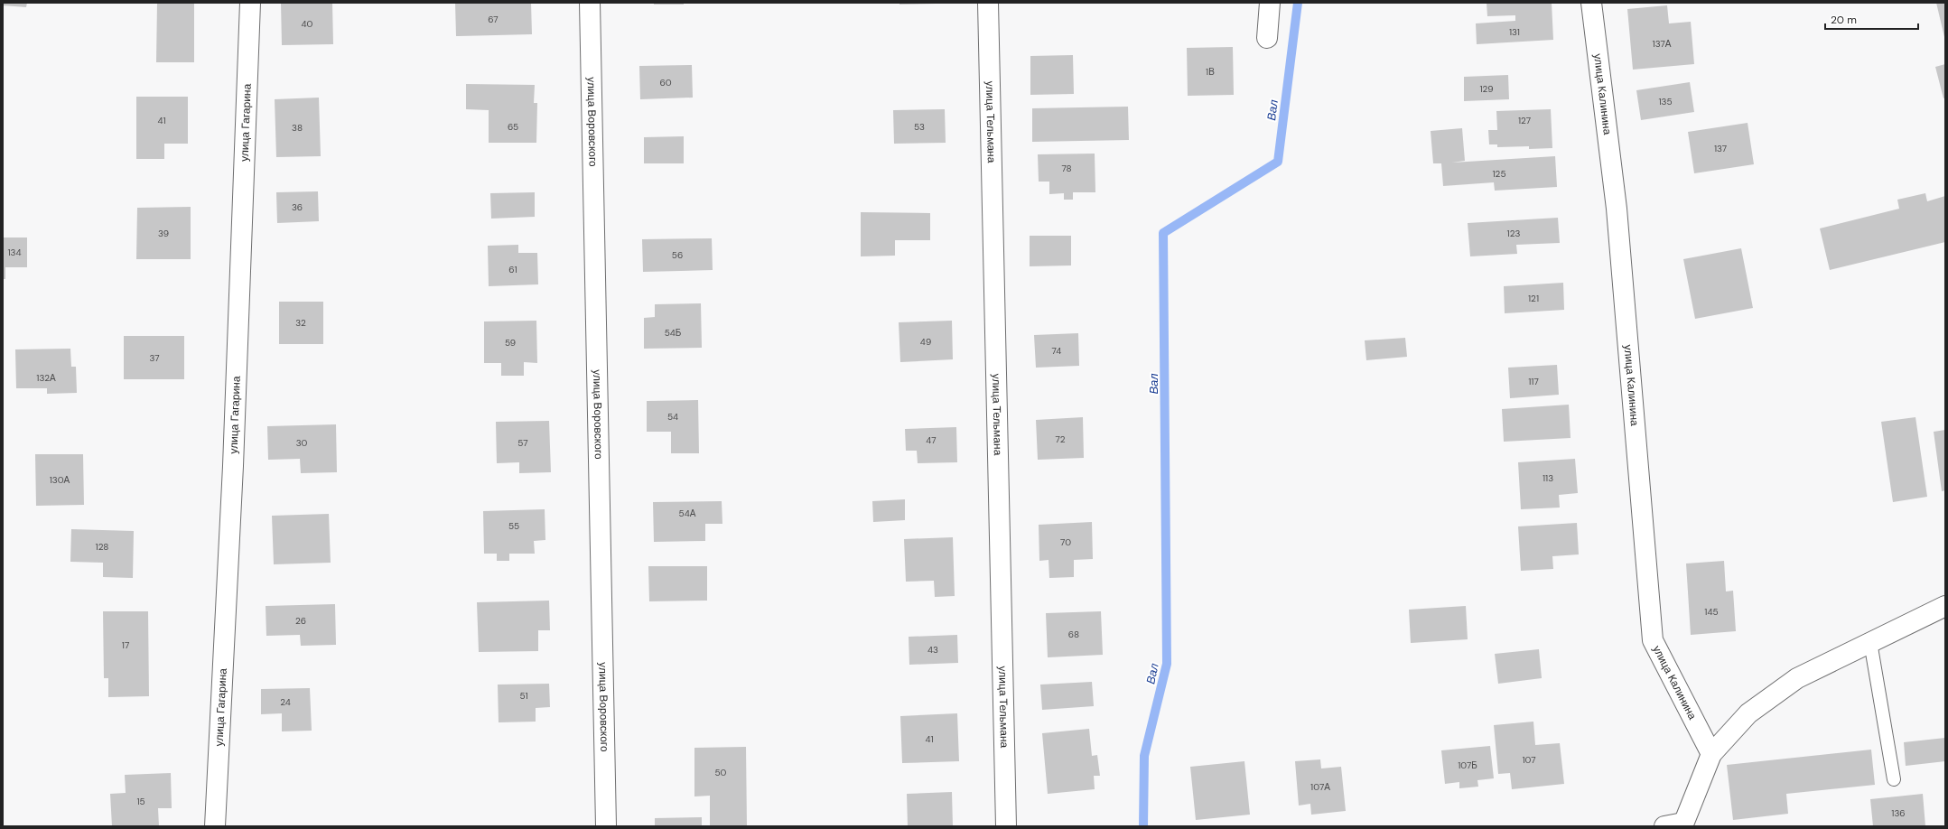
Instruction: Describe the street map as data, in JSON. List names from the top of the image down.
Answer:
{
  "streets": {
    "street": [
      "улица Калинина",
      "улица Гагарина",
      "улица Воровского",
      "улица Тельмана"
    ]
  },
  "water": ["Вал"],
  "house_numbers": [
    "67",
    "40",
    "131",
    "137А",
    "1В",
    "60",
    "129",
    "135",
    "41",
    "127",
    "65",
    "53",
    "38",
    "137",
    "78",
    "125",
    "36",
    "39",
    "123",
    "134",
    "56",
    "61",
    "121",
    "32",
    "54Б",
    "49",
    "59",
    "74",
    "37",
    "132А",
    "117",
    "54",
    "72",
    "47",
    "30",
    "57",
    "113",
    "130А",
    "54А",
    "55",
    "70",
    "128",
    "145",
    "26",
    "68",
    "17",
    "43",
    "51",
    "24",
    "41",
    "107",
    "107Б",
    "50",
    "107А",
    "15",
    "136"
  ],
  "scale_bar": "20 m"
}
